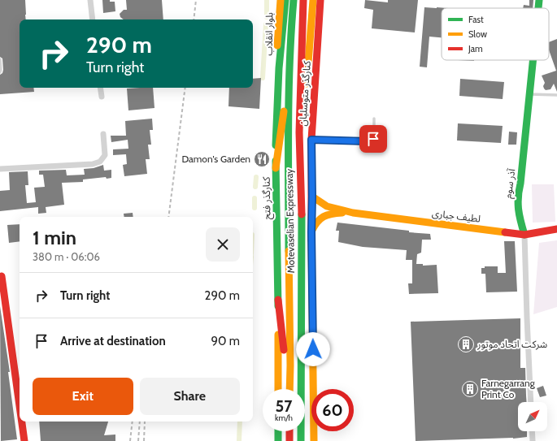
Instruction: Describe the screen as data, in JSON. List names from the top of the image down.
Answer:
{
  "streets": {
    "main road": [
      "بلوار انقلاب",
      "کنارگذر متوسلیان",
      "آذر سوم",
      "کنارگذر فتح",
      "لطیف جباری",
      "Motevaselian Expressway"
    ]
  },
  "crossings": [
    ["بلوار انقلاب", "کنارگذر فتح"],
    ["آذر سوم", "لطیف جباری"]
  ],
  "places": {
    "restaurant": ["Damon's Garden"],
    "building": ["شرکت اتحاد موتور", "Farnegarrang Print Co"]
  },
  "legend": ["Fast", "Slow", "Jam"],
  "north": "top right",
  "page": {
    "turn": ["290 m", "Turn right"],
    "heading": ["1 min", "380 m · 06:06"],
    "list": [
      {
        "name": "Turn right",
        "value": "290 m"
      },
      {
        "name": "Arrive at destination",
        "value": "90 m"
      }
    ],
    "buttons": ["Exit", "Share"],
    "speed": "57 km/h",
    "limit": "60"
  }
}
